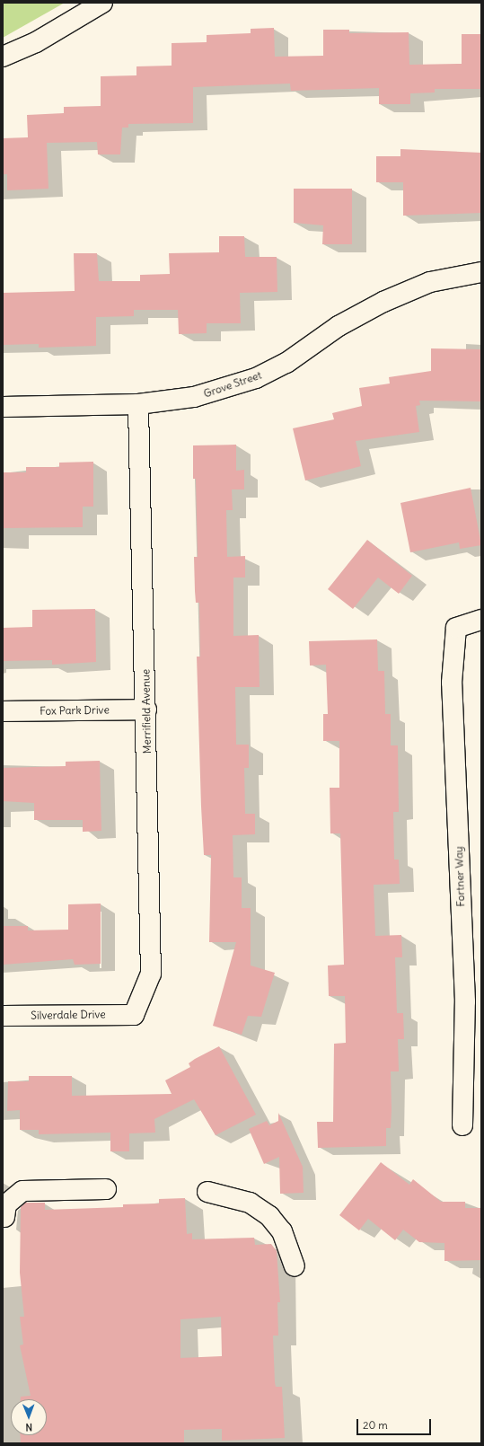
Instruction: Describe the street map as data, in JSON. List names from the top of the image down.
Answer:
{
  "streets": {
    "street": [
      "Grove Street",
      "Fox Park Drive",
      "Merrifield Avenue",
      "Fortner Way",
      "Silverdale Drive"
    ]
  },
  "crossings": [
    ["Grove Street", "Merrifield Avenue"],
    ["Fox Park Drive", "Merrifield Avenue"],
    ["Merrifield Avenue", "Silverdale Drive"]
  ],
  "scale_bar": "20 m",
  "north": "bottom"
}
